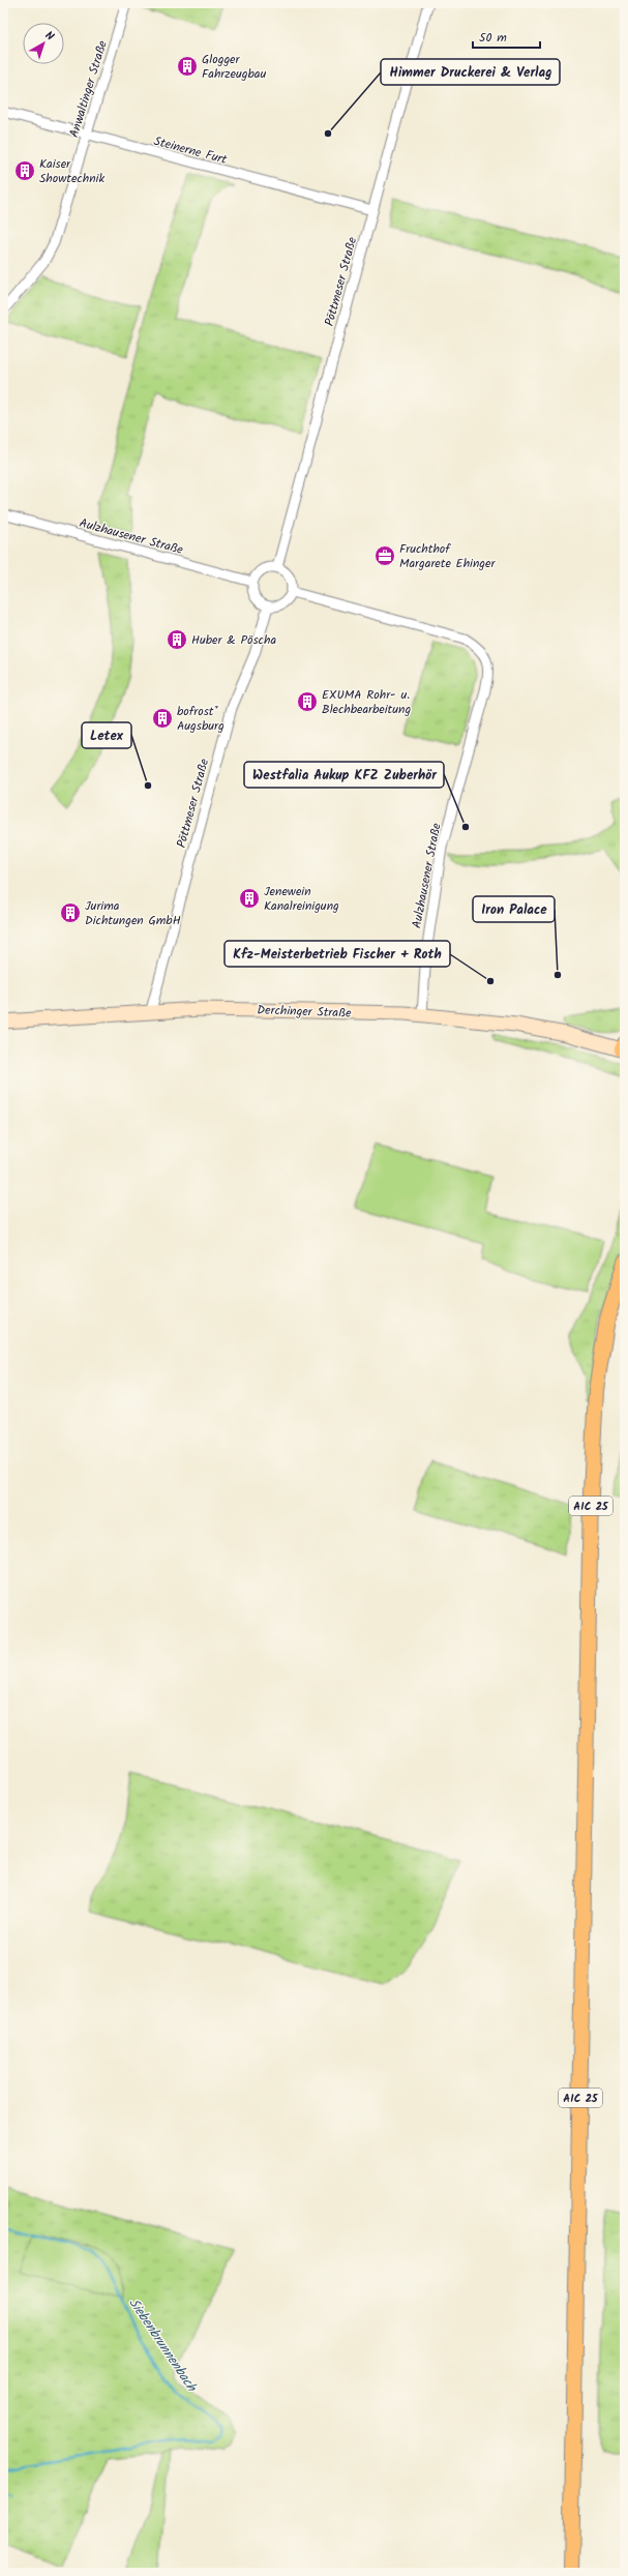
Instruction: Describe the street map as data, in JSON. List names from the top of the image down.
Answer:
{
  "streets": {
    "main road": ["Derchinger Straße", "AIC 25"],
    "street": [
      "Anwaltinger Straße",
      "Steinerne Furt",
      "Pöttmeser Straße",
      "Aulzhausener Straße"
    ]
  },
  "crossings": [
    ["Anwaltinger Straße", "Steinerne Furt"],
    ["Steinerne Furt", "Pöttmeser Straße"],
    ["Pöttmeser Straße", "Aulzhausener Straße"],
    ["Pöttmeser Straße", "Derchinger Straße"],
    ["Aulzhausener Straße", "Derchinger Straße"]
  ],
  "water": ["Siebenbrunnenbach"],
  "places": {
    "building": [
      "Glogger Fahrzeugbau",
      "Kaiser Showtechnik",
      "Huber & Pöscha",
      "EXUMA Rohr- u. Blechbearbeitung",
      "bofrost* Augsburg",
      "Jenewein Kanalreinigung",
      "Jurima Dichtungen GmbH"
    ],
    "other": [
      "Himmer Druckerei & Verlag",
      "Letex",
      "Westfalia Aukup KFZ Zuberhör",
      "Iron Palace",
      "Kfz-Meisterbetrieb Fischer + Roth"
    ],
    "office": ["Fruchthof Margarete Ehinger"]
  },
  "scale_bar": "50 m",
  "north": "top right"
}
